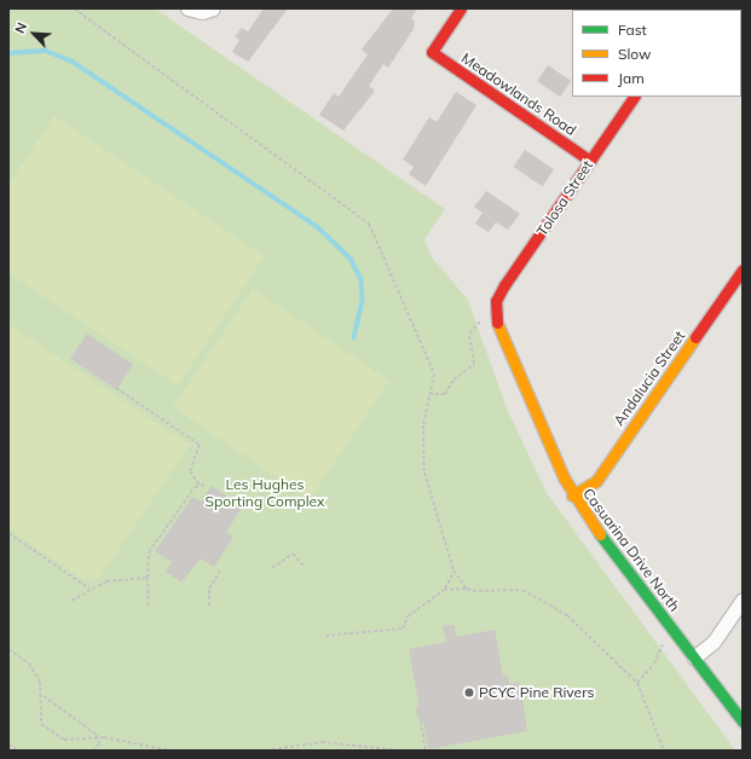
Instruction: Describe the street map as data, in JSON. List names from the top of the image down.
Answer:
{
  "streets": {
    "street": [
      "Meadowlands Road",
      "Tolosa Street",
      "Andalucia Street",
      "Casuarina Drive North"
    ]
  },
  "crossings": [
    ["Meadowlands Road", "Tolosa Street"],
    ["Tolosa Street", "Casuarina Drive North"],
    ["Andalucia Street", "Casuarina Drive North"]
  ],
  "parks": ["Les Hughes Sporting Complex"],
  "places": ["PCYC Pine Rivers"],
  "legend": ["Fast", "Slow", "Jam"],
  "north": "top left"
}
